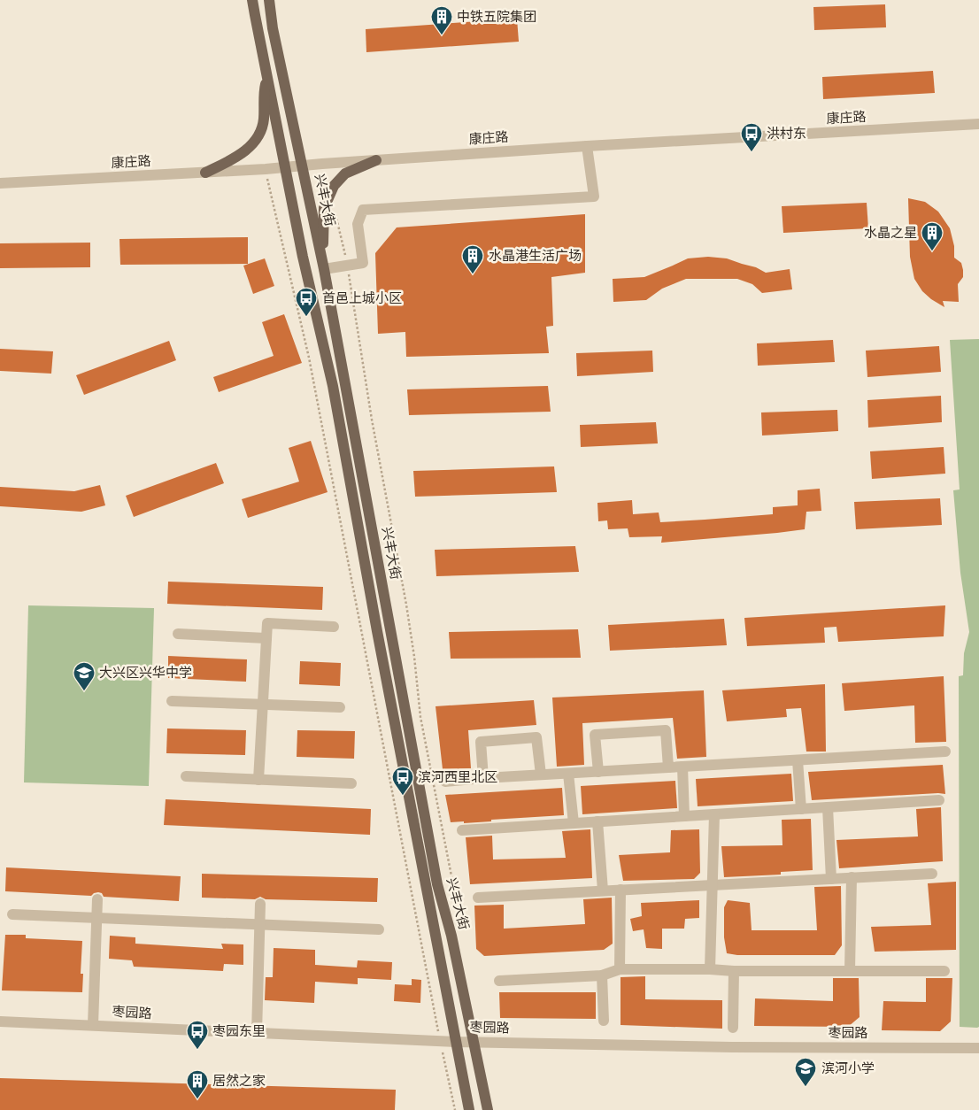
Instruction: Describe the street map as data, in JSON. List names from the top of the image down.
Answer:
{
  "streets": {
    "main road": ["兴丰大街"],
    "street": ["康庄路", "枣园路"]
  },
  "crossings": [
    ["康庄路", "兴丰大街"],
    ["兴丰大街", "枣园路"]
  ],
  "places": {
    "building": [
      "中铁五院集团",
      "水晶之星",
      "水晶港生活广场",
      "居然之家"
    ],
    "bus stop": [
      "洪村东",
      "首邑上城小区",
      "滨河西里北区",
      "枣园东里"
    ],
    "school or university": ["大兴区兴华中学", "滨河小学"]
  }
}
